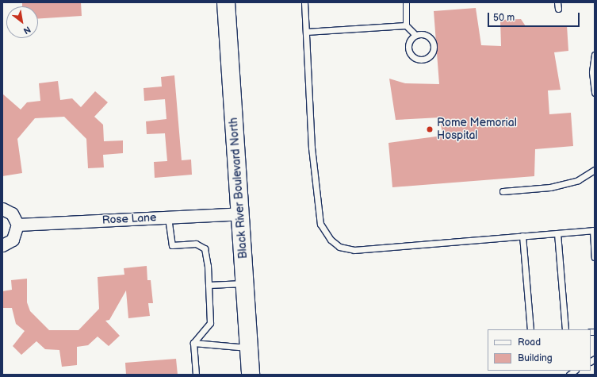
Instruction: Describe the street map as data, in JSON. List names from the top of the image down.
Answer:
{
  "streets": {
    "main road": ["Black River Boulevard North"],
    "street": ["Rose Lane"]
  },
  "crossings": [
    ["Black River Boulevard North", "Rose Lane"]
  ],
  "places": ["Rome Memorial Hospital"],
  "legend": ["Road", "Building"],
  "scale_bar": "50 m",
  "north": "bottom right"
}
